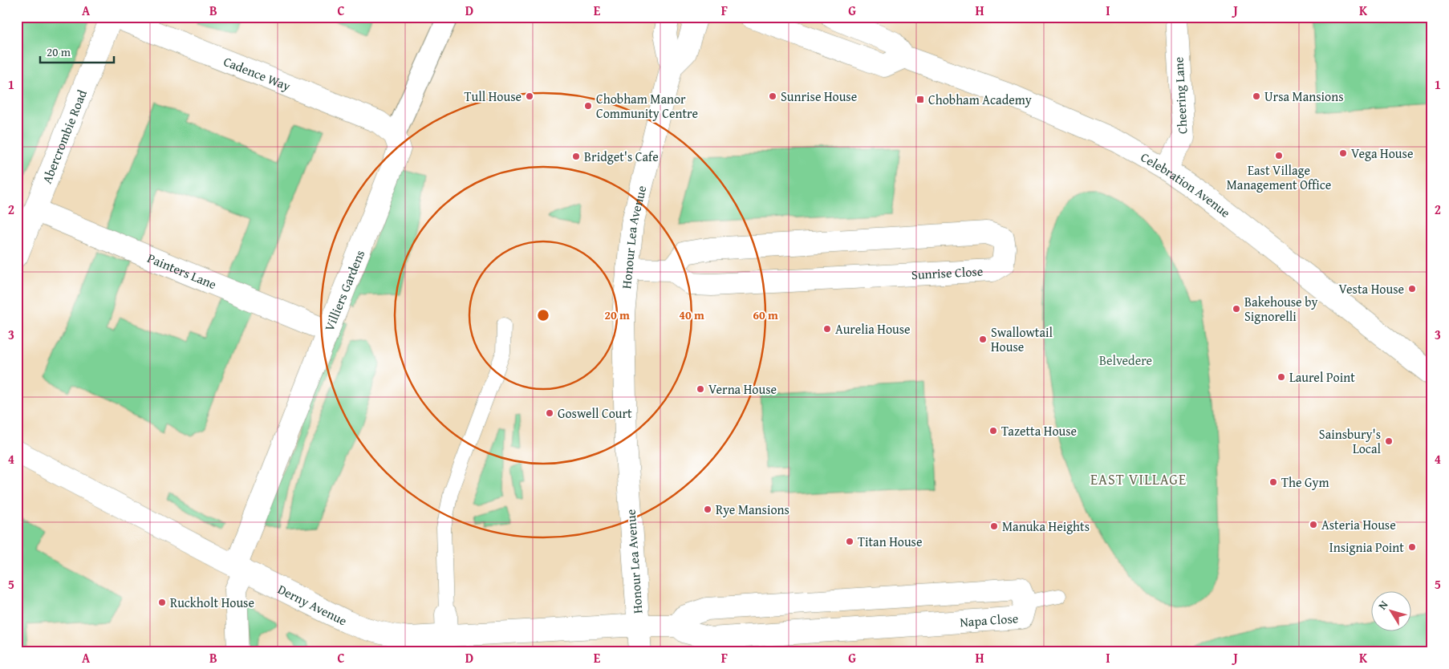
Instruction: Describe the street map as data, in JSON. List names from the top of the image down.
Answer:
{
  "streets": {
    "street": [
      "Cadence Way",
      "Cheering Lane",
      "Abercrombie Road",
      "Celebration Avenue",
      "Honour Lea Avenue",
      "Painters Lane",
      "Sunrise Close",
      "Villiers Gardens",
      "Derny Avenue",
      "Napa Close"
    ]
  },
  "crossings": [
    ["Cadence Way", "Villiers Gardens"],
    ["Cheering Lane", "Celebration Avenue"],
    ["Abercrombie Road", "Painters Lane"],
    ["Honour Lea Avenue", "Derny Avenue"],
    ["Honour Lea Avenue", "Napa Close"],
    ["Painters Lane", "Villiers Gardens"],
    ["Villiers Gardens", "Derny Avenue"],
    ["Derny Avenue", "Napa Close"]
  ],
  "districts": ["EAST VILLAGE"],
  "parks": ["Belvedere"],
  "places": {
    "other": [
      "Tull House",
      "Sunrise House",
      "Ursa Mansions",
      "Chobham Manor Community Centre",
      "Vega House",
      "East Village Management Office",
      "Bridget's Cafe",
      "Vesta House",
      "Bakehouse by Signorelli",
      "Aurelia House",
      "Swallowtail House",
      "Laurel Point",
      "Verna House",
      "Goswell Court",
      "Tazetta House",
      "Sainsbury's Local",
      "The Gym",
      "Rye Mansions",
      "Asteria House",
      "Manuka Heights",
      "Titan House",
      "Insignia Point",
      "Ruckholt House"
    ],
    "transit": ["Chobham Academy"]
  },
  "scale_bar": "20 m",
  "north": "top left",
  "grid": {
    "columns": [
      "A",
      "B",
      "C",
      "D",
      "E",
      "F",
      "G",
      "H",
      "I",
      "J",
      "K"
    ],
    "rows": [
      "1",
      "2",
      "3",
      "4",
      "5"
    ]
  },
  "rings": ["20 m", "40 m", "60 m"]
}
